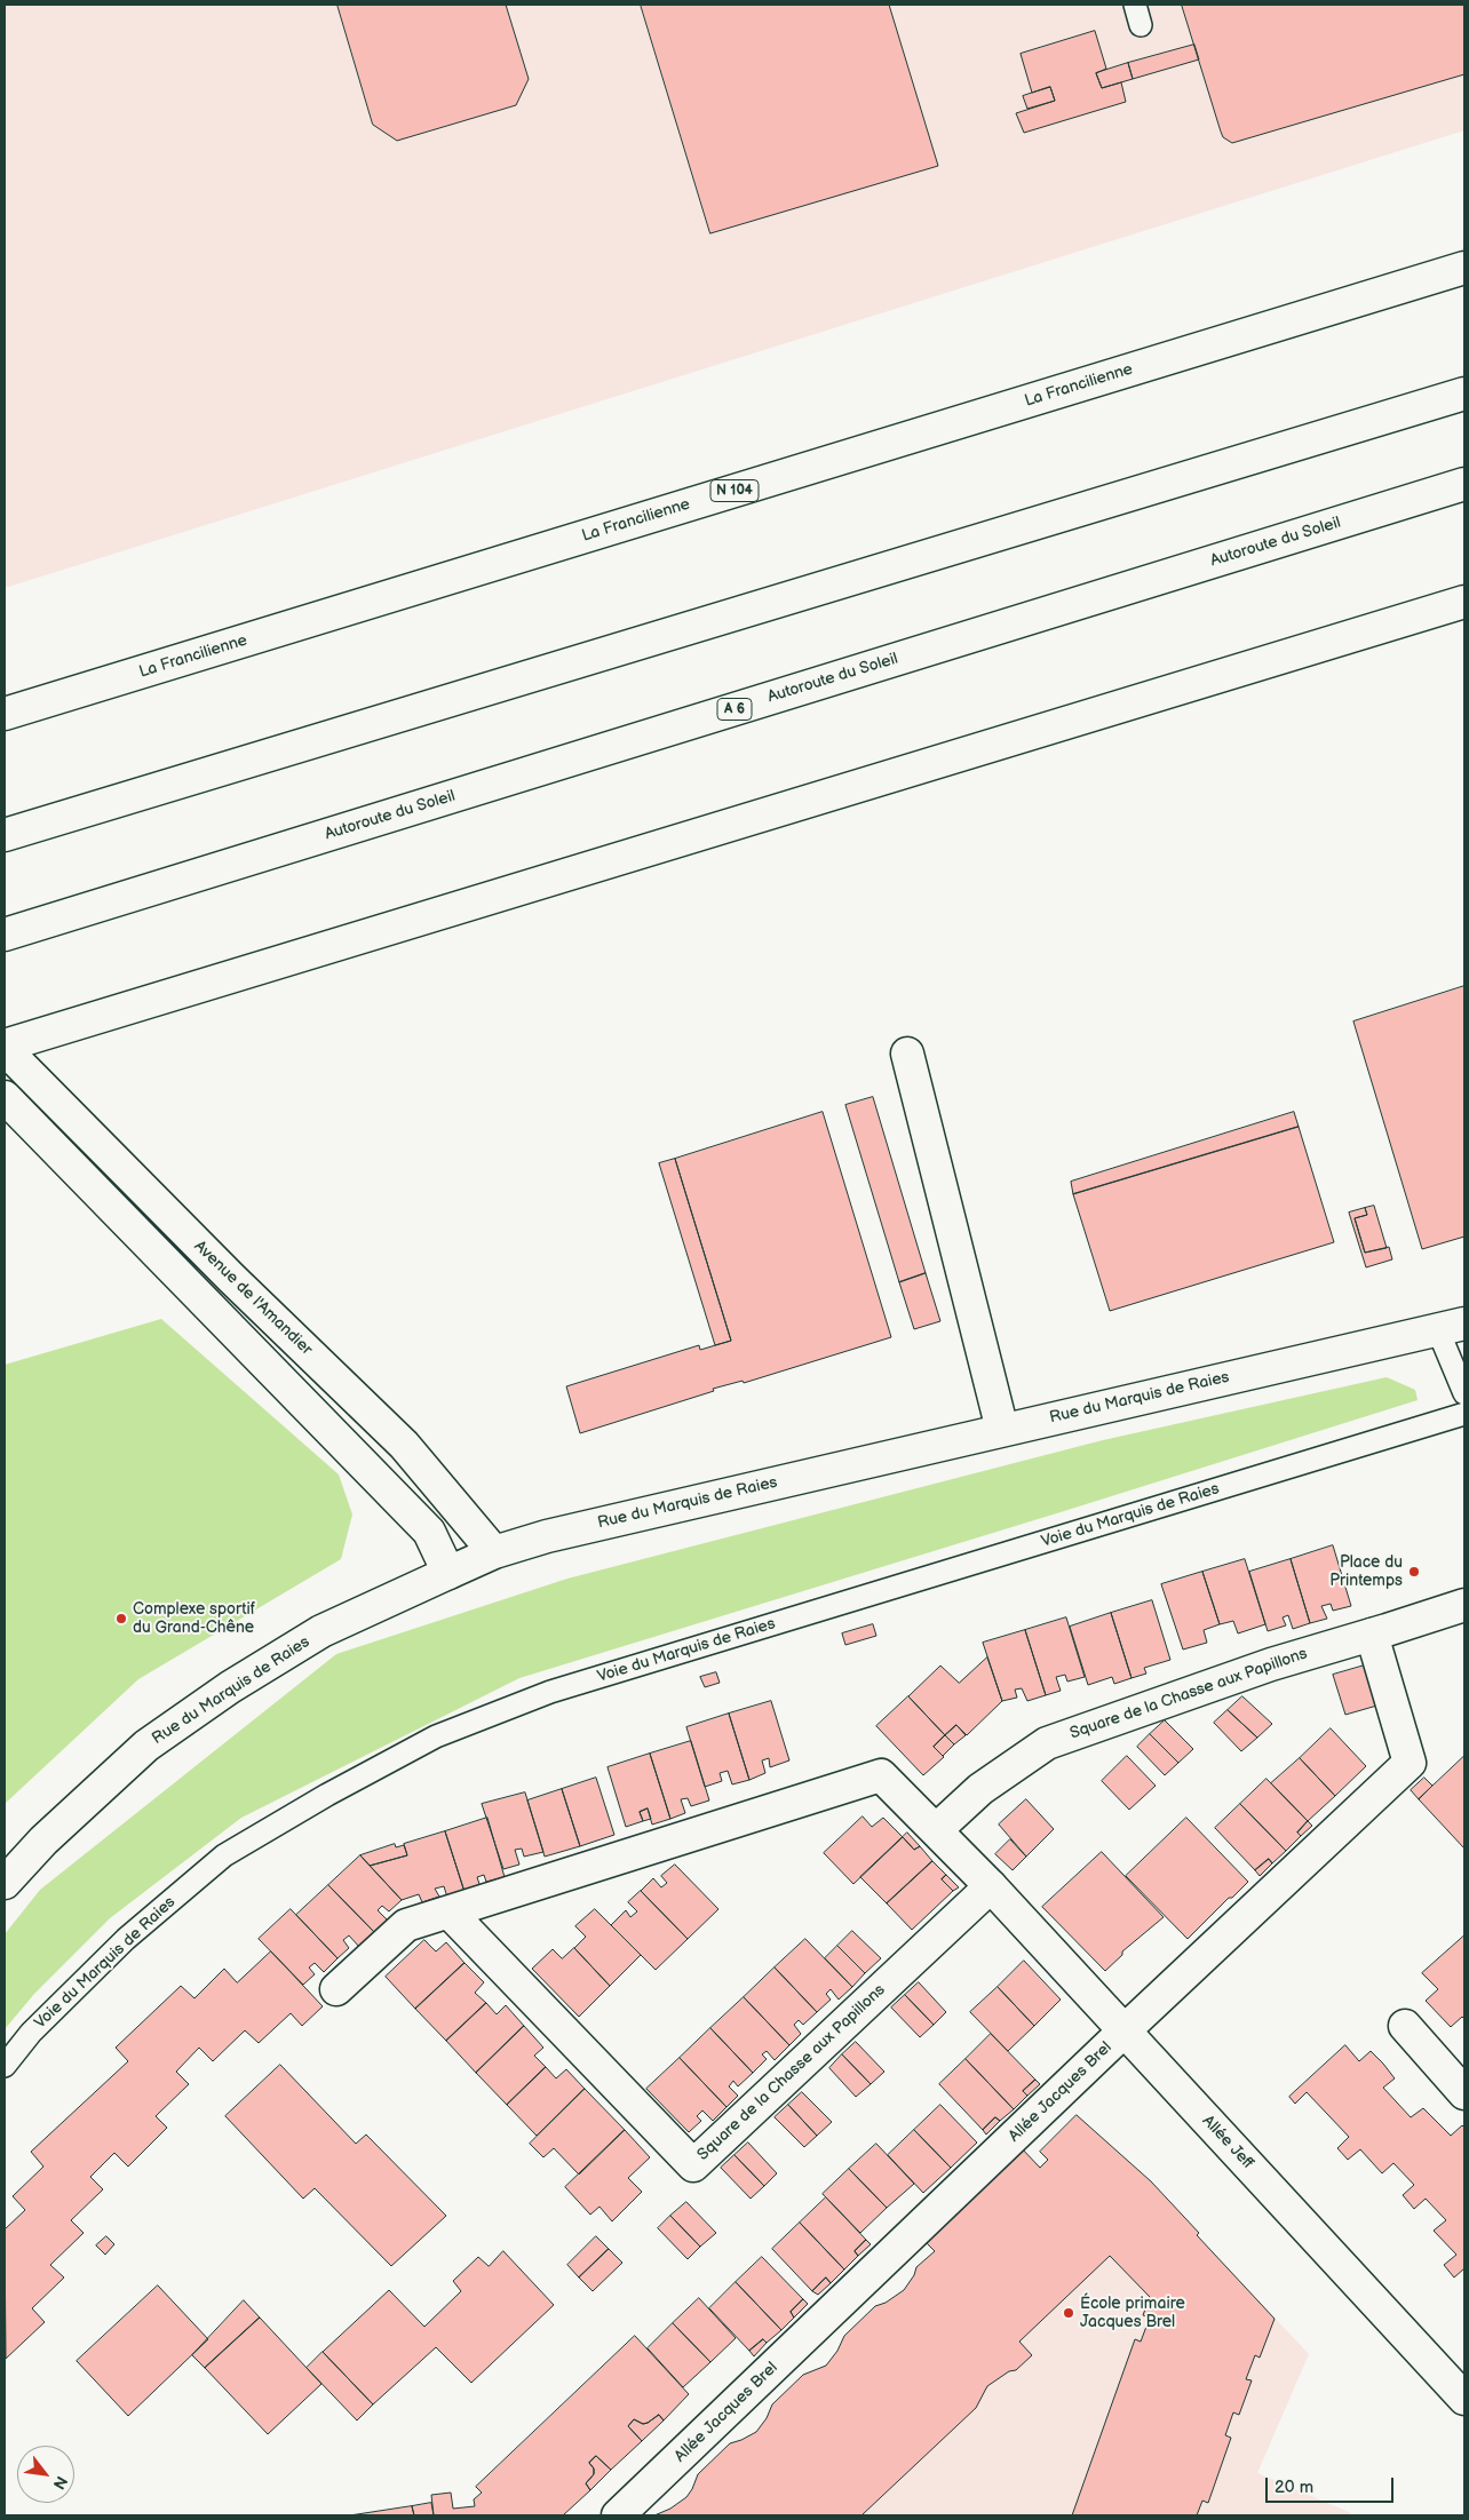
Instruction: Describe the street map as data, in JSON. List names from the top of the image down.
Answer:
{
  "streets": {
    "main road": [
      "La Francilienne",
      "N 104",
      "Autoroute du Soleil",
      "A 6",
      "Avenue de l'Amandier",
      "Rue du Marquis de Raies",
      "Square de la Chasse aux Papillons",
      "Allée Jacques Brel",
      "Allée Jeff"
    ],
    "lane": ["Voie du Marquis de Raies"]
  },
  "crossings": [
    ["Avenue de l'Amandier", "Rue du Marquis de Raies"],
    ["Square de la Chasse aux Papillons", "Allée Jacques Brel"],
    ["Square de la Chasse aux Papillons", "Allée Jeff"],
    ["Allée Jacques Brel", "Allée Jeff"]
  ],
  "places": ["Place du Printemps", "Complexe sportif du Grand-Chêne", "École primaire Jacques Brel"],
  "scale_bar": "20 m",
  "north": "bottom right"
}
